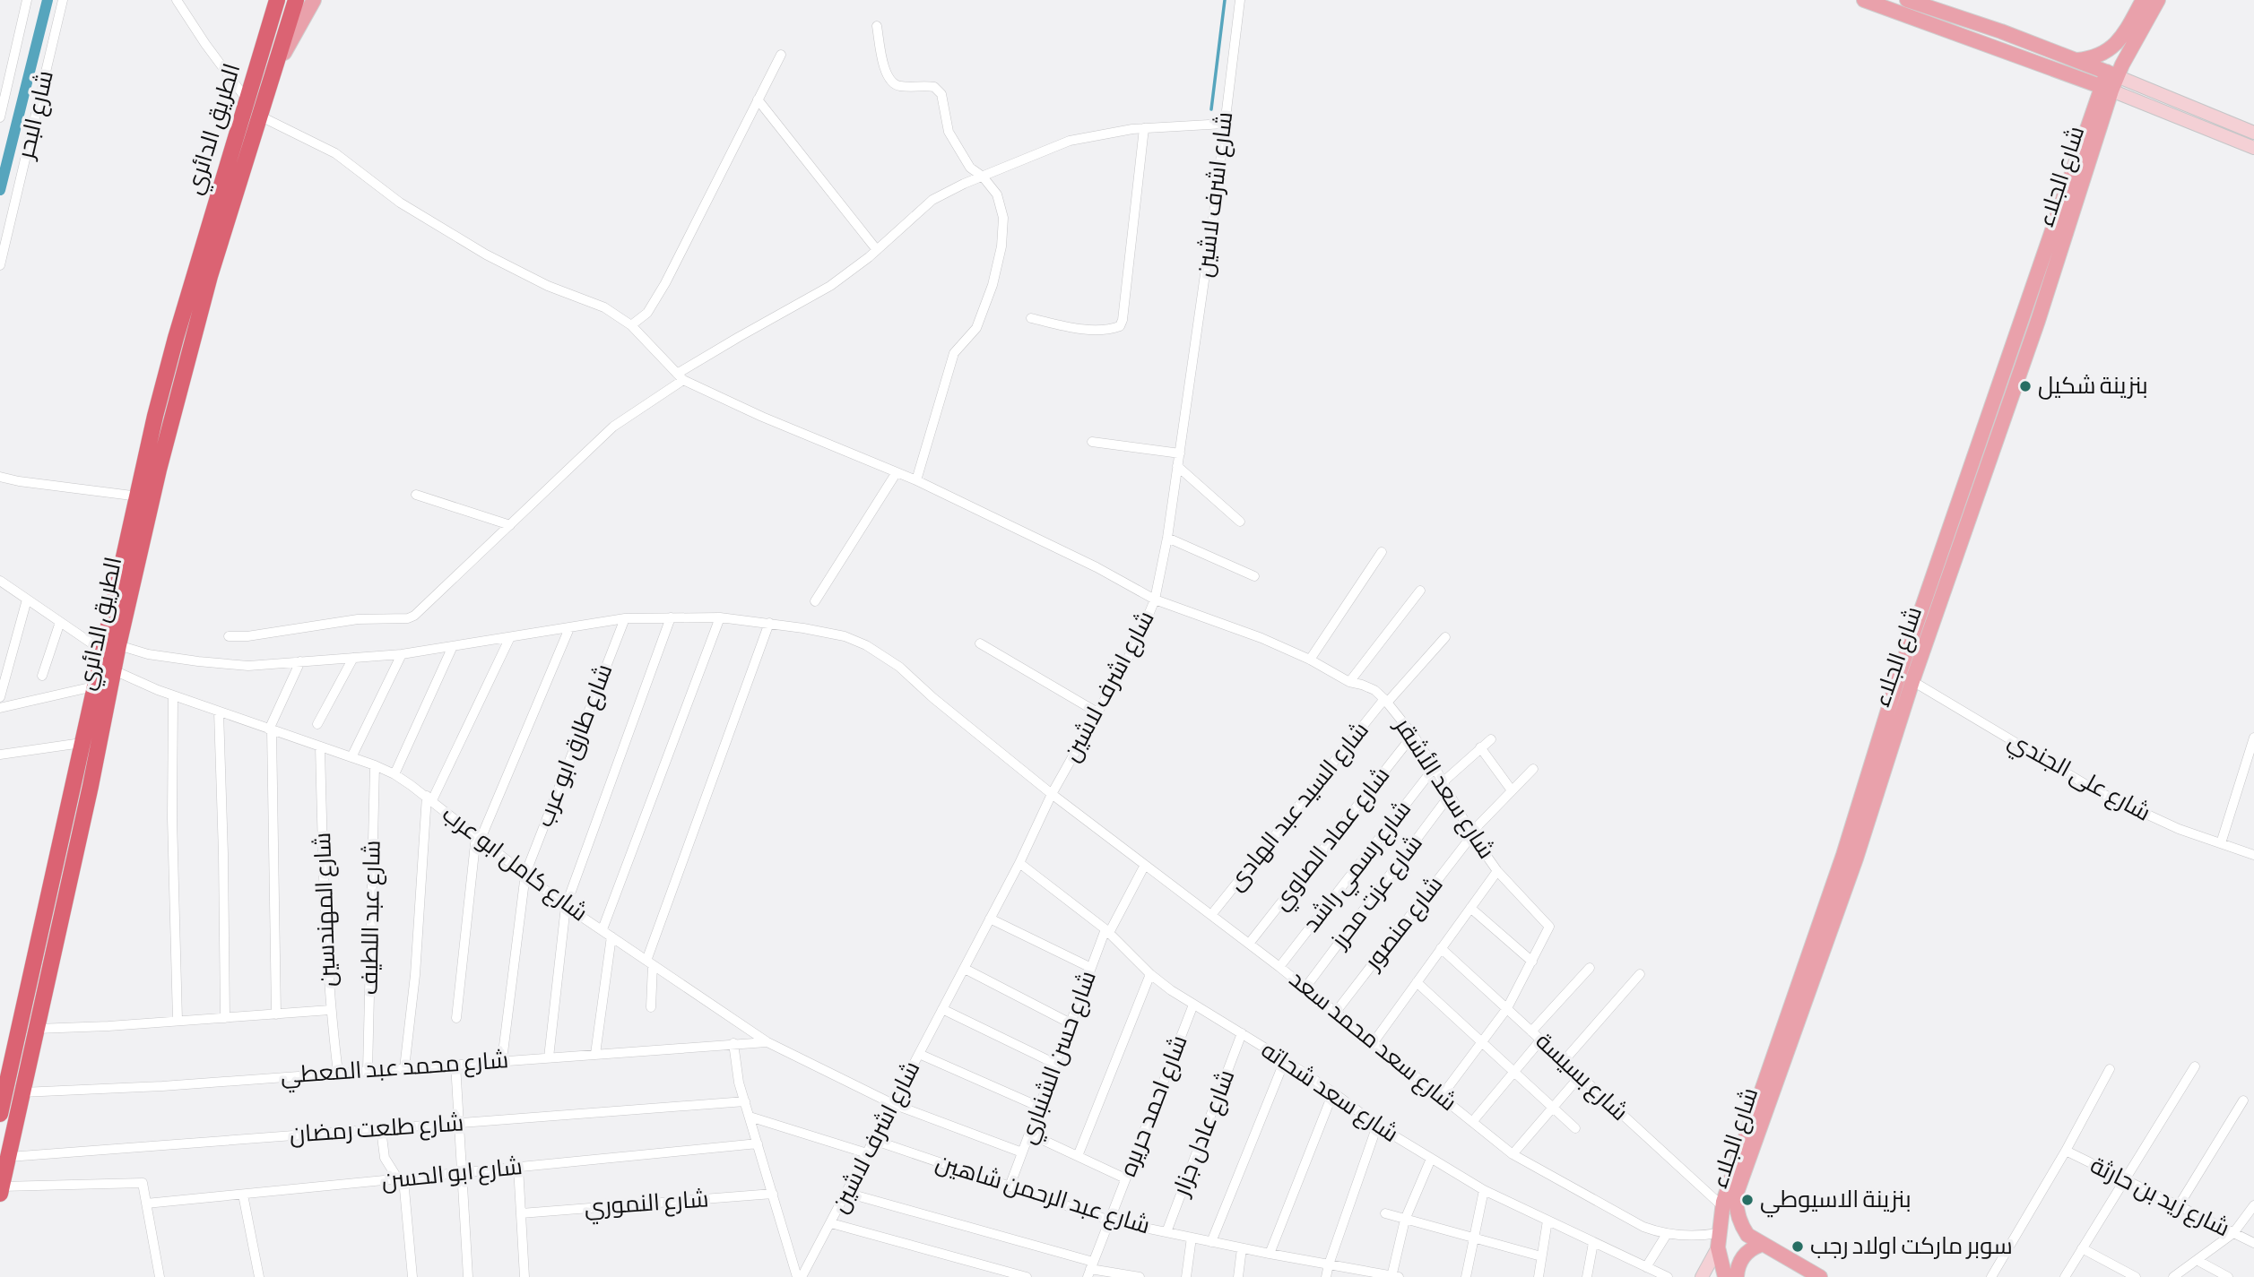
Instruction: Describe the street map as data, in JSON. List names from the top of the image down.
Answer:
{
  "streets": {
    "highway": ["الطريق الدائري"],
    "main road": ["شارع الجلاء"],
    "street": [
      "شارع البحر",
      "شارع اشرف لاشين",
      "شارع طارق ابو عرب",
      "شارع على الجندي",
      "شارع سعد الأشقر",
      "شارع السيد عبد الهادى",
      "شارع عماد الصاوي",
      "شارع كامل ابو عرب",
      "شارع رسمي راشد",
      "شارع عزت محرز",
      "شارع المهندسين",
      "شارع عبد اللطيف",
      "شارع منصور",
      "شارع سعد محمد سعد",
      "شارع حسن الشنباري",
      "شارع محمد عبد المعطي",
      "شارع بسيسة",
      "شارع سعد شحاته",
      "شارع احمد حريره",
      "شارع طلعت رمضان",
      "شارع عادل جزار",
      "شارع ابو الحسن",
      "شارع عبد الرحمن شاهين",
      "شارع زيد بن حارثة",
      "شارع النموري"
    ]
  },
  "crossings": [
    ["الطريق الدائري", "شارع كامل ابو عرب"],
    ["الطريق الدائري", "شارع سعد محمد سعد"],
    ["الطريق الدائري", "شارع محمد عبد المعطي"],
    ["الطريق الدائري", "شارع طلعت رمضان"],
    ["شارع الجلاء", "شارع على الجندي"],
    ["شارع الجلاء", "شارع سعد محمد سعد"],
    ["شارع الجلاء", "شارع بسيسة"],
    ["شارع اشرف لاشين", "شارع سعد الأشقر"],
    ["شارع اشرف لاشين", "شارع كامل ابو عرب"],
    ["شارع اشرف لاشين", "شارع سعد محمد سعد"],
    ["شارع اشرف لاشين", "شارع سعد شحاته"],
    ["شارع اشرف لاشين", "شارع عبد الرحمن شاهين"],
    ["شارع طارق ابو عرب", "شارع كامل ابو عرب"],
    ["شارع طارق ابو عرب", "شارع سعد محمد سعد"],
    ["شارع طارق ابو عرب", "شارع محمد عبد المعطي"],
    ["شارع سعد الأشقر", "شارع السيد عبد الهادى"],
    ["شارع سعد الأشقر", "شارع عماد الصاوي"],
    ["شارع سعد الأشقر", "شارع رسمي راشد"],
    ["شارع سعد الأشقر", "شارع عزت محرز"],
    ["شارع سعد الأشقر", "شارع منصور"],
    ["شارع السيد عبد الهادى", "شارع سعد محمد سعد"],
    ["شارع عماد الصاوي", "شارع سعد محمد سعد"],
    ["شارع كامل ابو عرب", "شارع المهندسين"],
    ["شارع كامل ابو عرب", "شارع عبد اللطيف"],
    ["شارع كامل ابو عرب", "شارع حسن الشنباري"],
    ["شارع كامل ابو عرب", "شارع محمد عبد المعطي"],
    ["شارع رسمي راشد", "شارع سعد محمد سعد"],
    ["شارع عزت محرز", "شارع سعد محمد سعد"],
    ["شارع المهندسين", "شارع محمد عبد المعطي"],
    ["شارع عبد اللطيف", "شارع محمد عبد المعطي"],
    ["شارع منصور", "شارع سعد محمد سعد"],
    ["شارع سعد محمد سعد", "شارع حسن الشنباري"],
    ["شارع حسن الشنباري", "شارع سعد شحاته"],
    ["شارع حسن الشنباري", "شارع عبد الرحمن شاهين"],
    ["شارع سعد شحاته", "شارع احمد حريره"],
    ["شارع سعد شحاته", "شارع عادل جزار"],
    ["شارع احمد حريره", "شارع عبد الرحمن شاهين"],
    ["شارع عادل جزار", "شارع عبد الرحمن شاهين"]
  ],
  "places": ["بنزينة شكيل", "بنزينة الاسيوطي", "سوبر ماركت اولاد رجب"]
}
